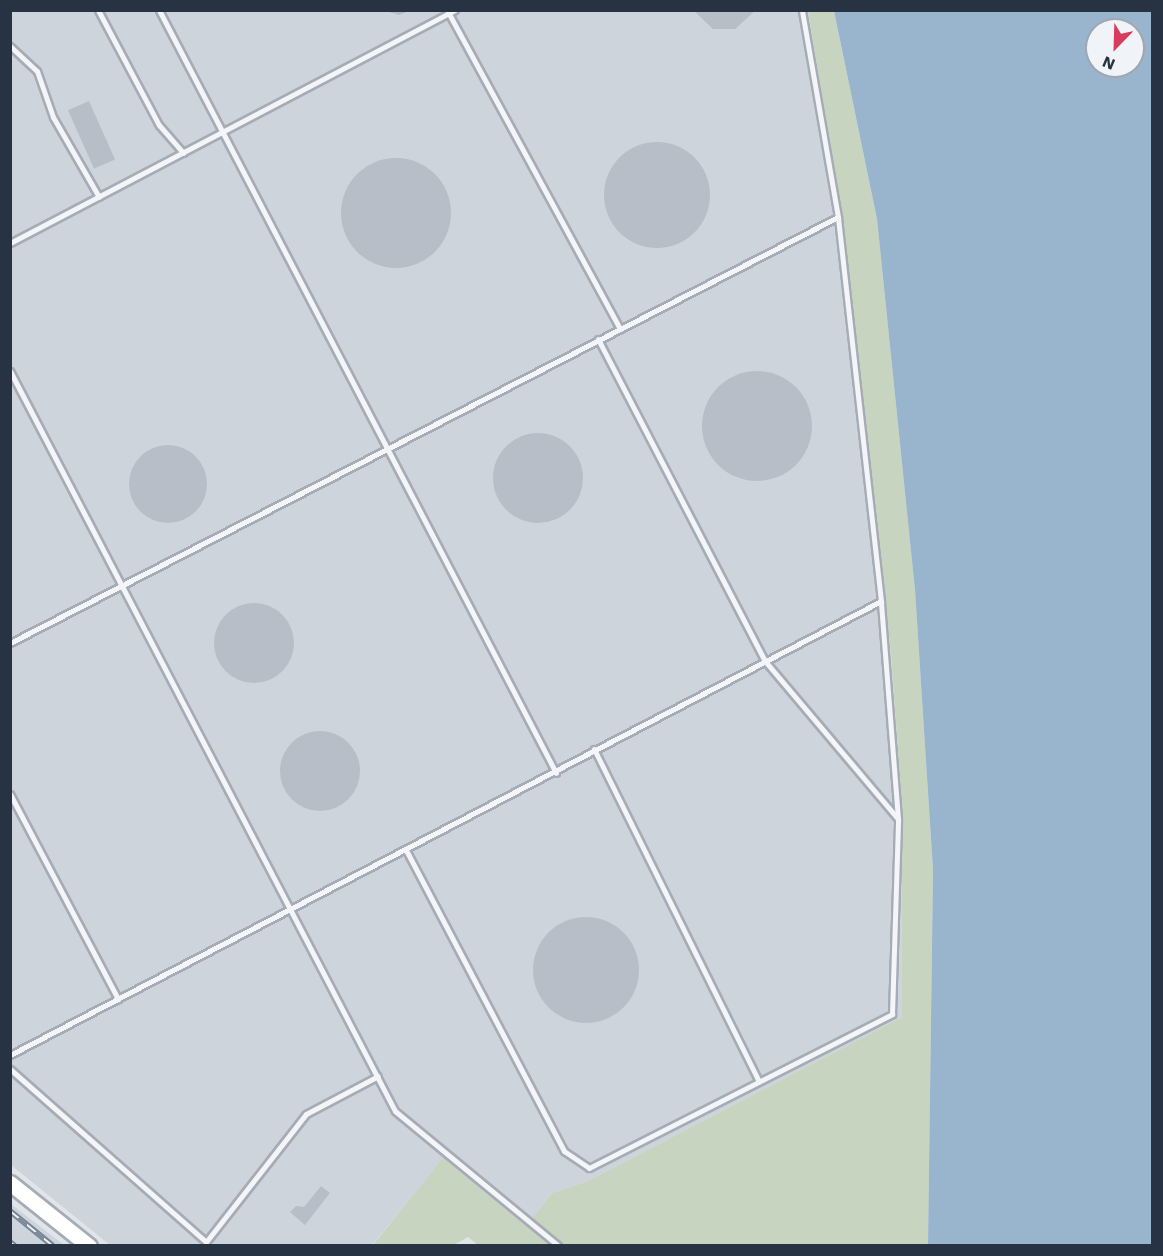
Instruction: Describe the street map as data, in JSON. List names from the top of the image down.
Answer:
{
  "north": "bottom left"
}
